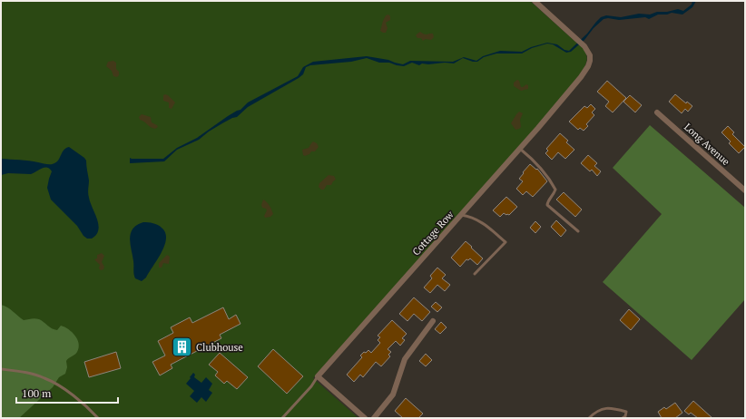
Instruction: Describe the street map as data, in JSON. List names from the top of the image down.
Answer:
{
  "streets": {
    "street": ["Long Avenue", "Cottage Row"]
  },
  "places": {
    "building": ["Clubhouse"]
  },
  "scale_bar": "100 m"
}
